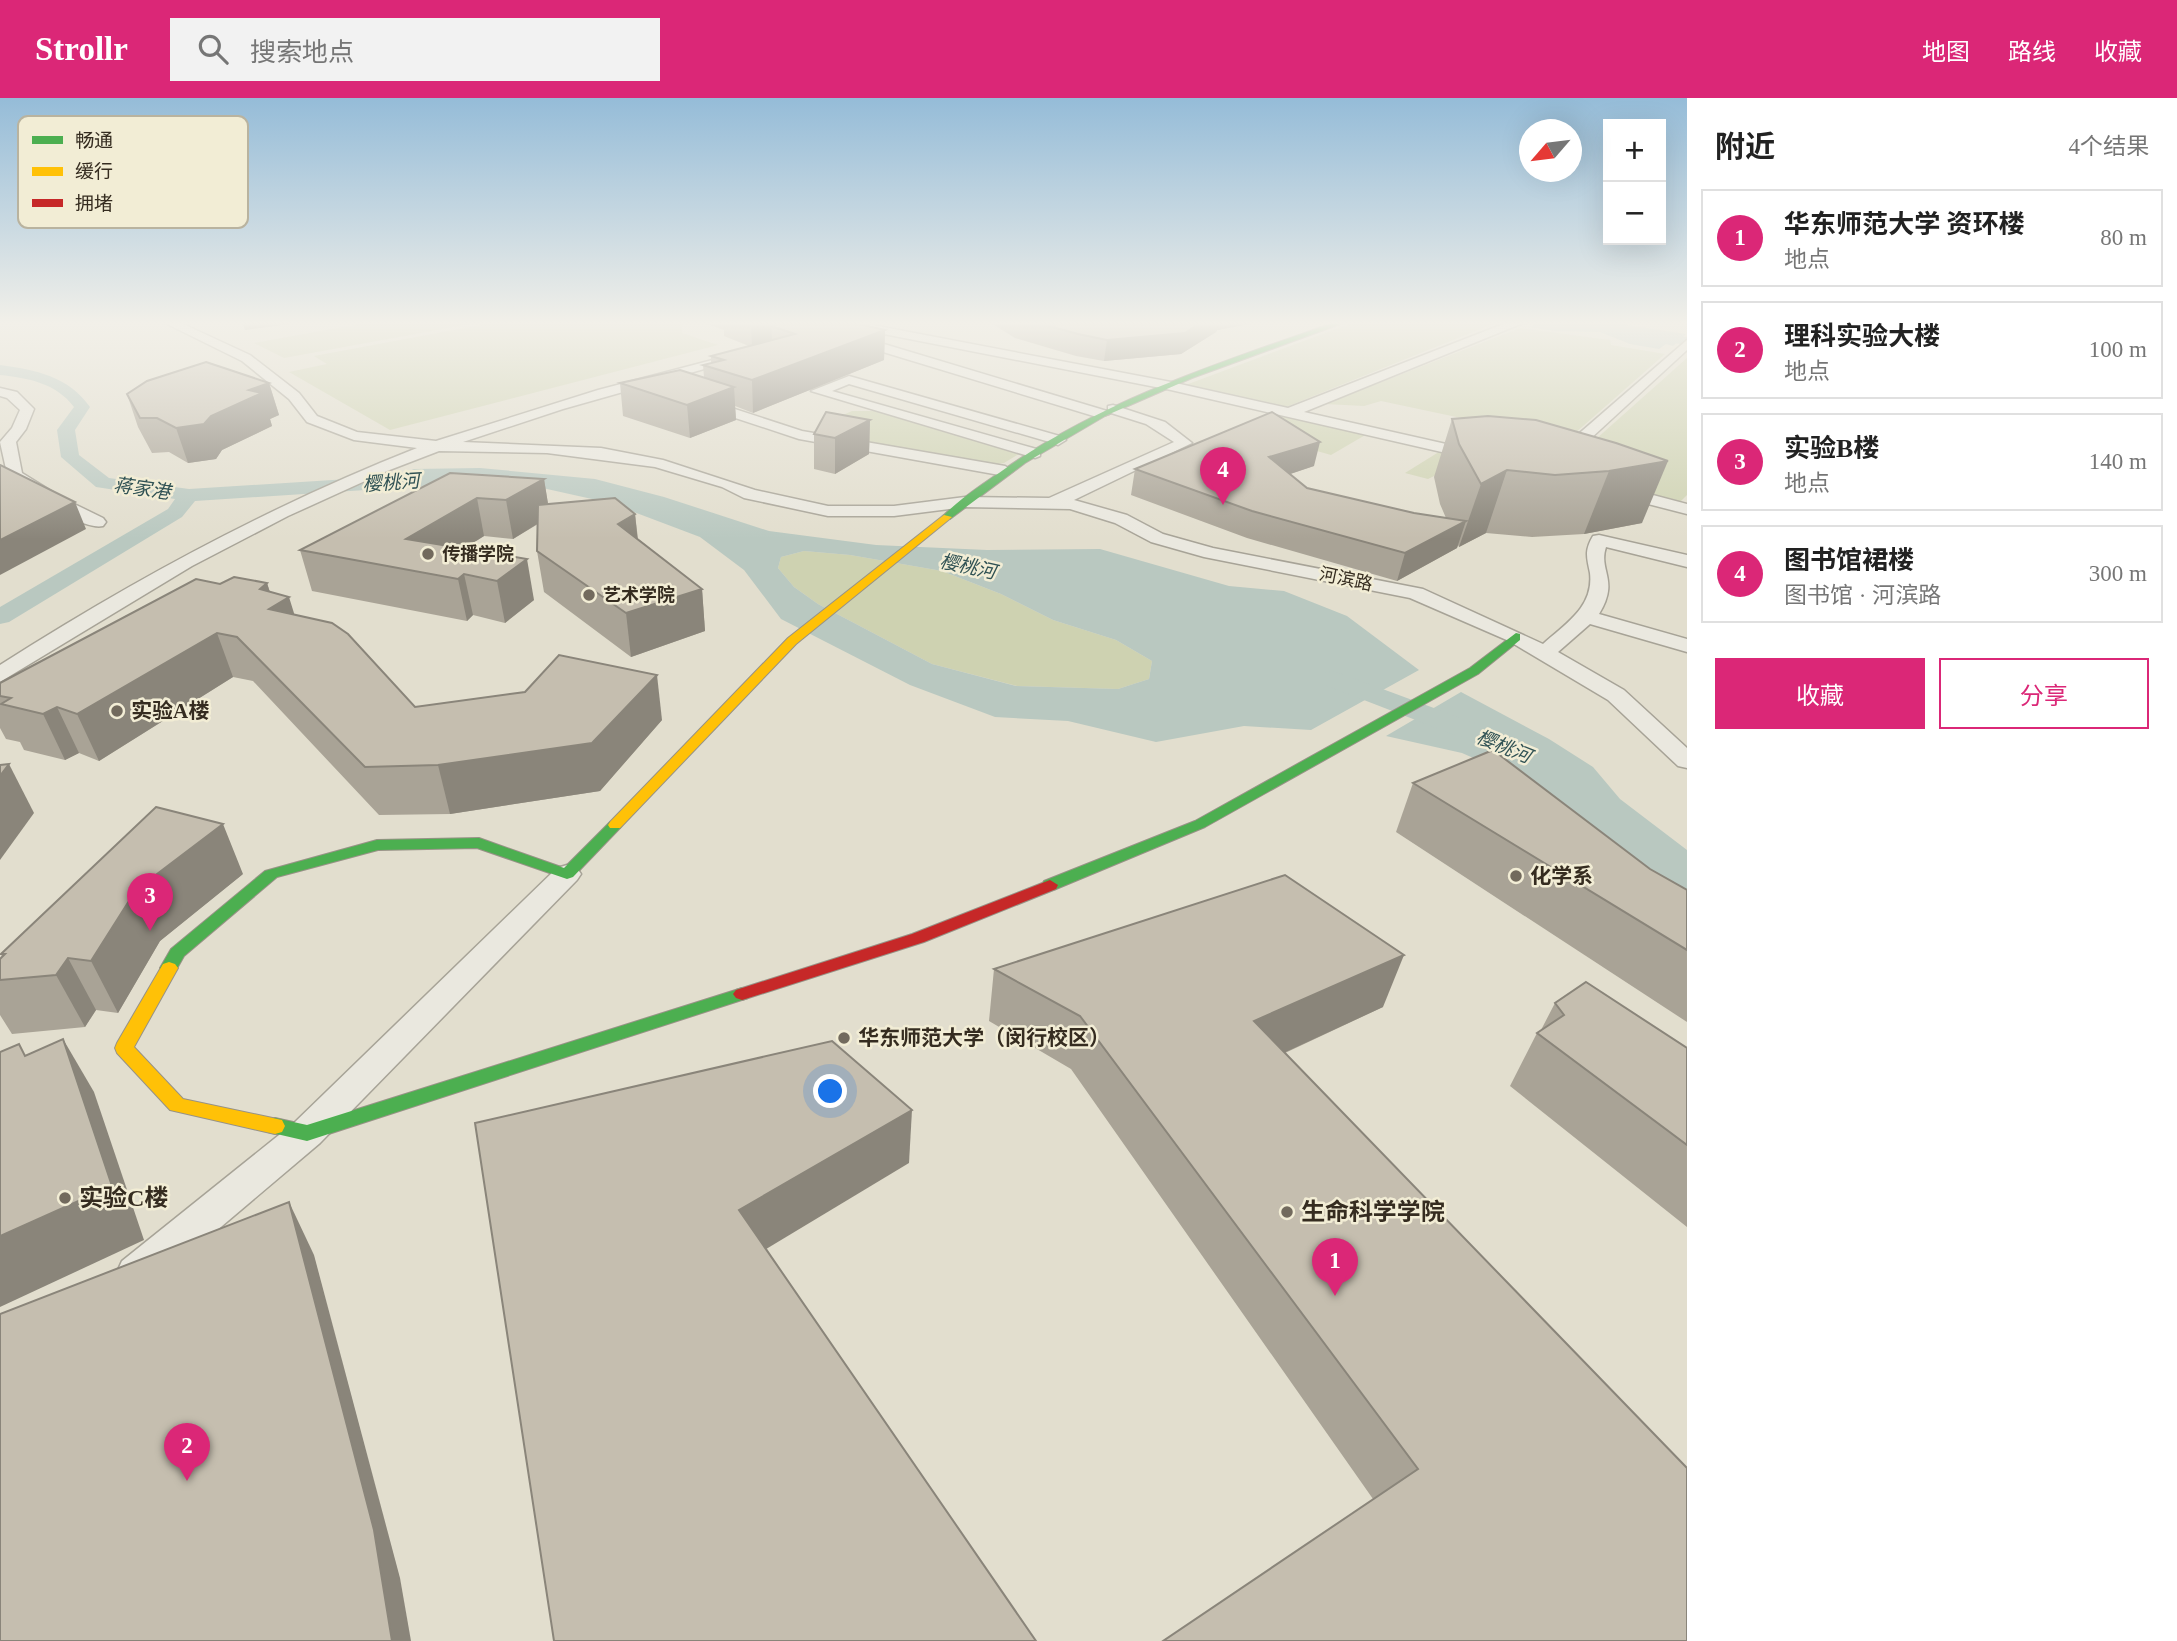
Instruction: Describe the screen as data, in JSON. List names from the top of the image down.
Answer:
{
  "streets": {
    "street": ["河滨路"]
  },
  "water": ["樱桃河", "蒋家港"],
  "places": [
    "传播学院",
    "艺术学院",
    "实验A楼",
    "化学系",
    "华东师范大学（闵行校区）",
    "实验C楼",
    "生命科学学院"
  ],
  "legend": ["畅通", "缓行", "拥堵"],
  "north": "bottom left",
  "page": {
    "header": "Strollr",
    "search": "搜索地点",
    "nav": ["地图", "路线", "收藏"],
    "heading": ["附近", "4个结果"],
    "map_buttons": ["+", "−"],
    "list": [
      {
        "mark": "1",
        "name": "华东师范大学 资环楼",
        "note": "地点",
        "value": "80 m"
      },
      {
        "mark": "2",
        "name": "理科实验大楼",
        "note": "地点",
        "value": "100 m"
      },
      {
        "mark": "3",
        "name": "实验B楼",
        "note": "地点",
        "value": "140 m"
      },
      {
        "mark": "4",
        "name": "图书馆裙楼",
        "note": "图书馆 · 河滨路",
        "value": "300 m"
      }
    ],
    "pins": [
      "4",
      "3",
      "1",
      "2"
    ],
    "buttons": ["收藏", "分享"]
  }
}
